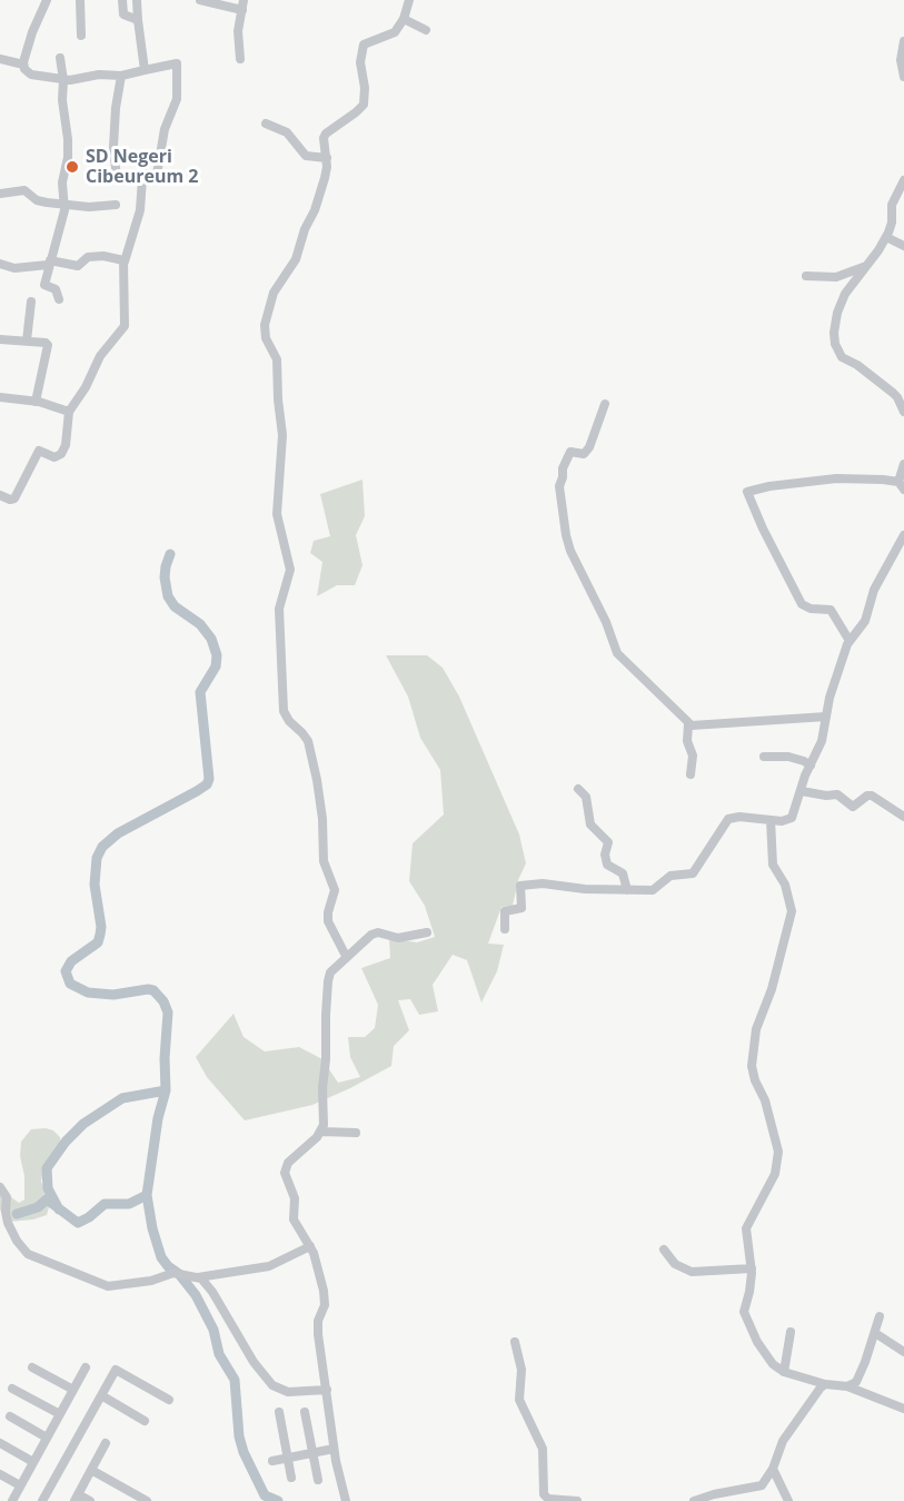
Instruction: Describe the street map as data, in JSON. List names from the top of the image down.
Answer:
{
  "places": ["SD Negeri Cibeureum 2"]
}
